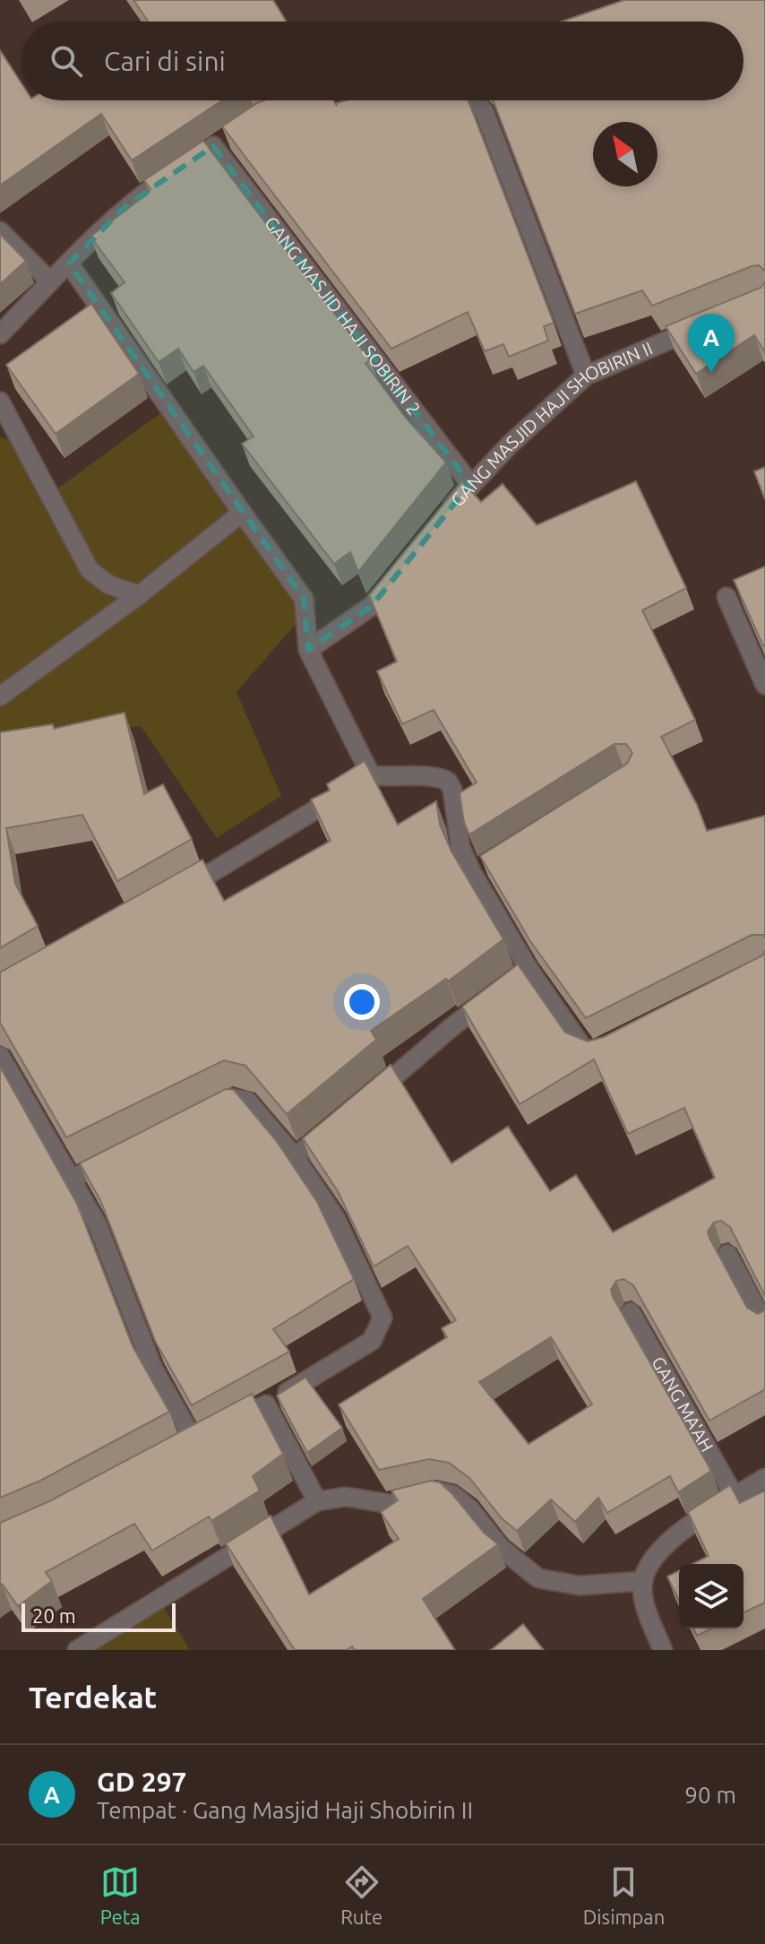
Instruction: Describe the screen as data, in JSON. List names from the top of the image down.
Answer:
{
  "streets": {
    "street": ["GANG MASJID HAJI SOBIRIN 2", "GANG MASJID HAJI SHOBIRIN II", "GANG MA'AH"]
  },
  "crossings": [
    ["GANG MASJID HAJI SOBIRIN 2", "GANG MASJID HAJI SHOBIRIN II"]
  ],
  "scale_bar": "20 m",
  "north": "top left",
  "page": {
    "search": "Cari di sini",
    "pins": "A",
    "scale": "20 m",
    "heading": "Terdekat",
    "list": [
      {
        "mark": "A",
        "name": "GD 297",
        "note": "Tempat · Gang Masjid Haji Shobirin II",
        "value": "90 m"
      }
    ],
    "nav": ["Peta", "Rute", "Disimpan"]
  }
}
